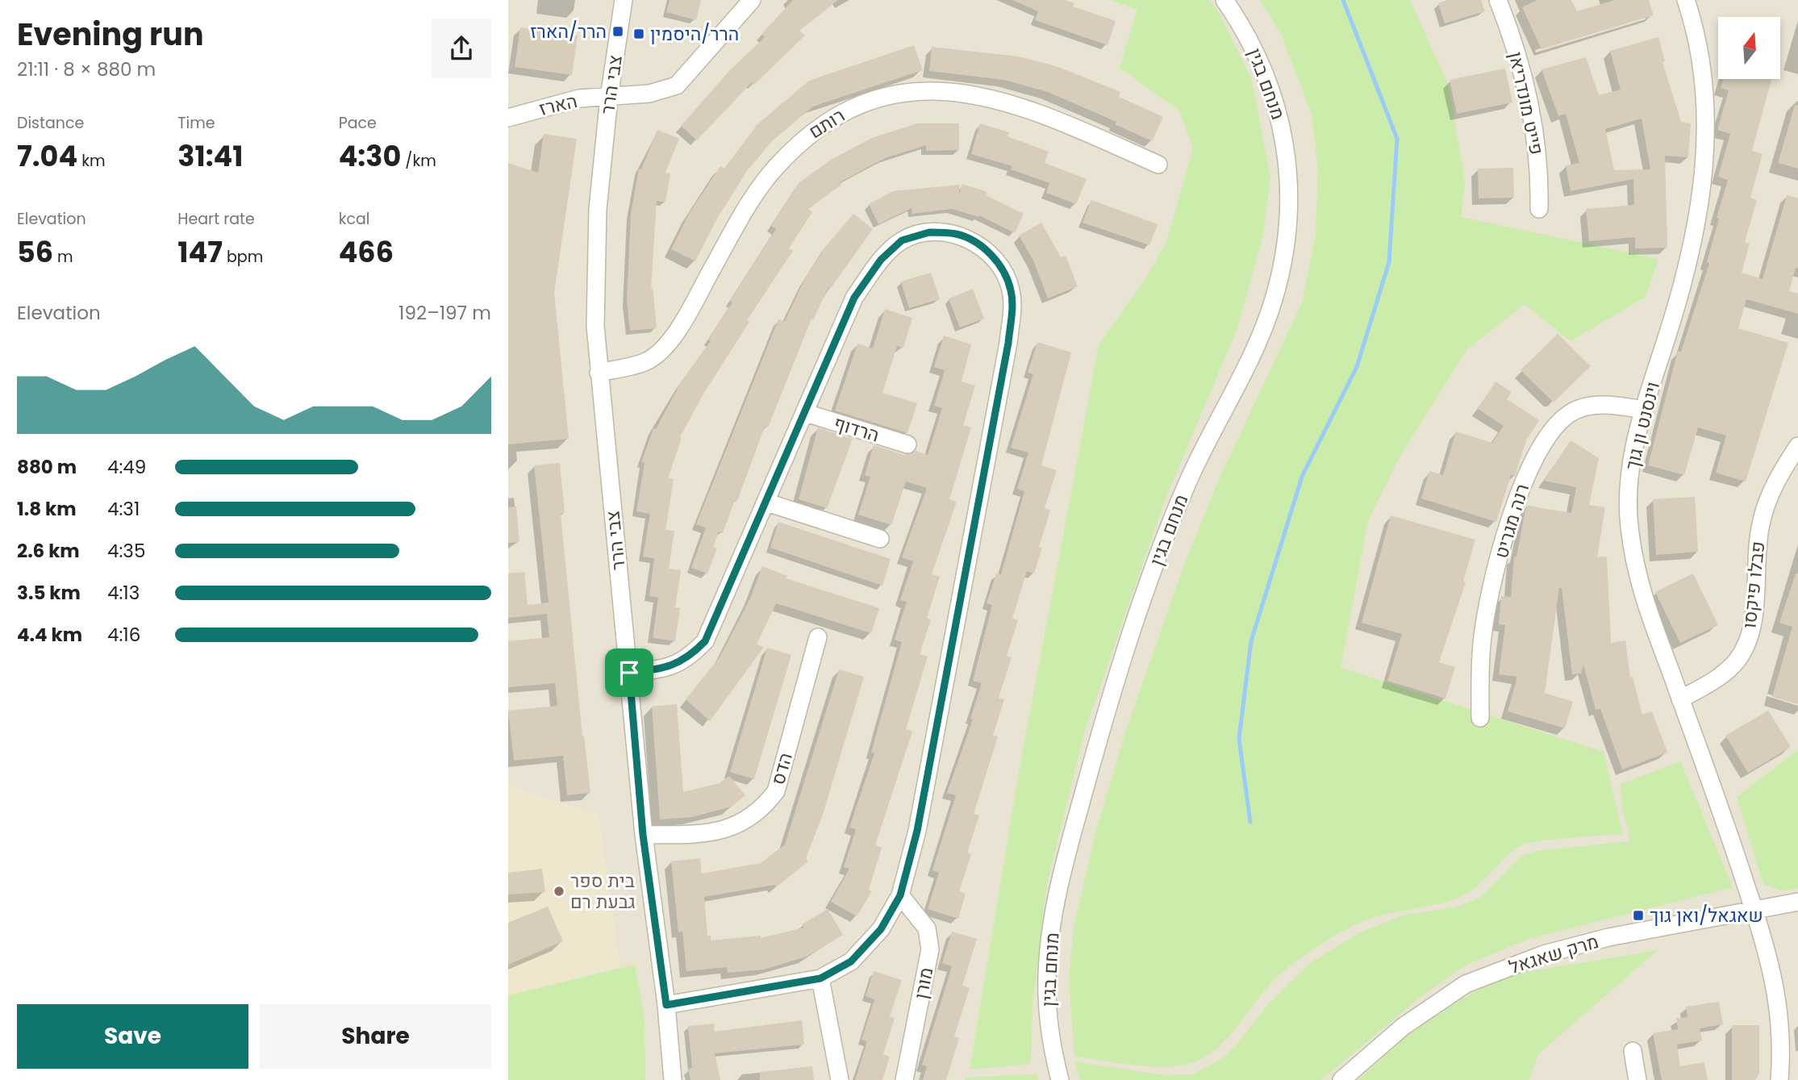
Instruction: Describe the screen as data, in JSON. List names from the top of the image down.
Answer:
{
  "streets": {
    "street": [
      "מנחם בגין",
      "צבי הרר",
      "פייט מונדריאן",
      "הארז",
      "רותם",
      "וינסנט ון גוך",
      "הרדוף",
      "רנה מגריט",
      "פבלו פיקסו",
      "הדס",
      "מרק שאגאל",
      "מורן"
    ]
  },
  "crossings": [
    ["צבי הרר", "הארז"],
    ["צבי הרר", "רותם"],
    ["צבי הרר", "הדס"],
    ["וינסנט ון גוך", "רנה מגריט"],
    ["וינסנט ון גוך", "פבלו פיקסו"],
    ["וינסנט ון גוך", "מרק שאגאל"]
  ],
  "places": {
    "transit": ["הרר/הארז", "הרר/היסמין", "שאגאל/ואן גוך"],
    "other": ["בית ספר גבעת רם"]
  },
  "north": "top",
  "page": {
    "heading": ["Evening run", "21:11 · 8 × 880 m"],
    "stats": [
      ["Distance", "7.04 km"],
      ["Time", "31:41"],
      ["Pace", "4:30 /km"],
      ["Elevation", "56 m"],
      ["Heart rate", "147 bpm"],
      ["kcal", "466"]
    ],
    "chart": ["Elevation", "192–197 m"],
    "list": [
      {
        "name": "880 m",
        "note": "4:49"
      },
      {
        "name": "1.8 km",
        "note": "4:31"
      },
      {
        "name": "2.6 km",
        "note": "4:35"
      },
      {
        "name": "3.5 km",
        "note": "4:13"
      },
      {
        "name": "4.4 km",
        "note": "4:16"
      }
    ],
    "buttons": ["Save", "Share"]
  }
}
